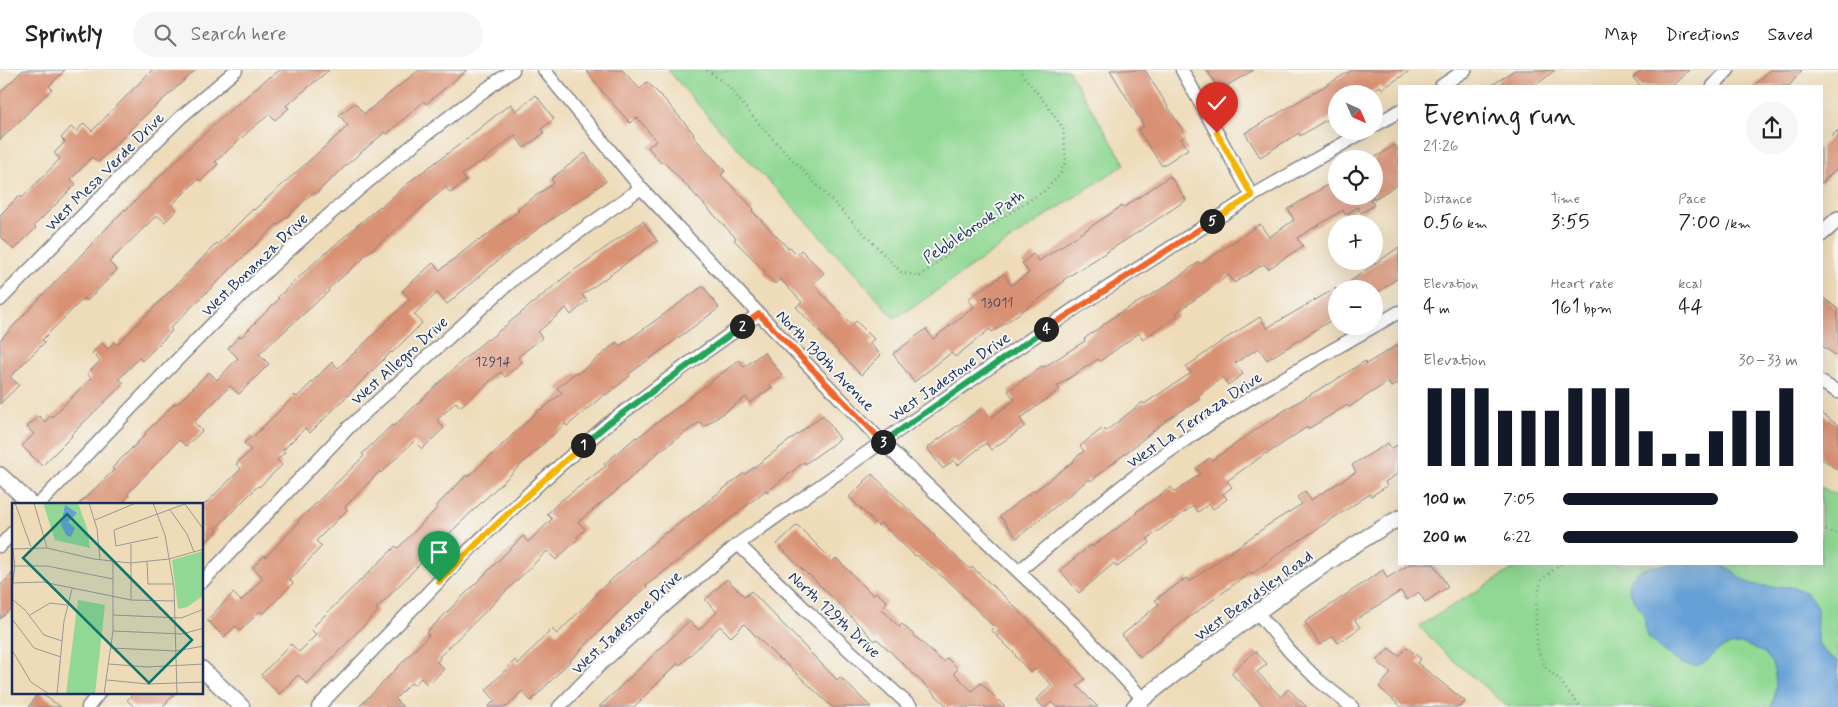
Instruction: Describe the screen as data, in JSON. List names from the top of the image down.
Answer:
{
  "streets": {
    "street": [
      "West Mesa Verde Drive",
      "West Bonanza Drive",
      "West Allegro Drive",
      "North 130th Avenue",
      "West Jadestone Drive",
      "West La Terraza Drive",
      "West Beardsley Road",
      "North 129th Drive"
    ],
    "path": ["Pebblebrook Path"]
  },
  "crossings": [
    ["West Allegro Drive", "North 130th Avenue"],
    ["North 130th Avenue", "West Jadestone Drive"],
    ["North 130th Avenue", "West La Terraza Drive"],
    ["North 130th Avenue", "West Beardsley Road"],
    ["West Jadestone Drive", "North 129th Drive"]
  ],
  "house_numbers": ["13011", "12914"],
  "north": "bottom right",
  "page": {
    "header": "Sprintly",
    "search": "Search here",
    "nav": ["Map", "Directions", "Saved"],
    "map_buttons": ["+", "−"],
    "heading": ["Evening run", "21:26"],
    "stats": [
      ["Distance", "0.56 km"],
      ["Time", "3:55"],
      ["Pace", "7:00 /km"],
      ["Elevation", "4 m"],
      ["Heart rate", "161 bpm"],
      ["kcal", "44"]
    ],
    "pins": [
      "5",
      "2",
      "4",
      "3",
      "1"
    ],
    "chart": ["Elevation", "30–33 m"],
    "list": [
      {
        "name": "100 m",
        "note": "7:05"
      },
      {
        "name": "200 m",
        "note": "6:22"
      }
    ]
  }
}
